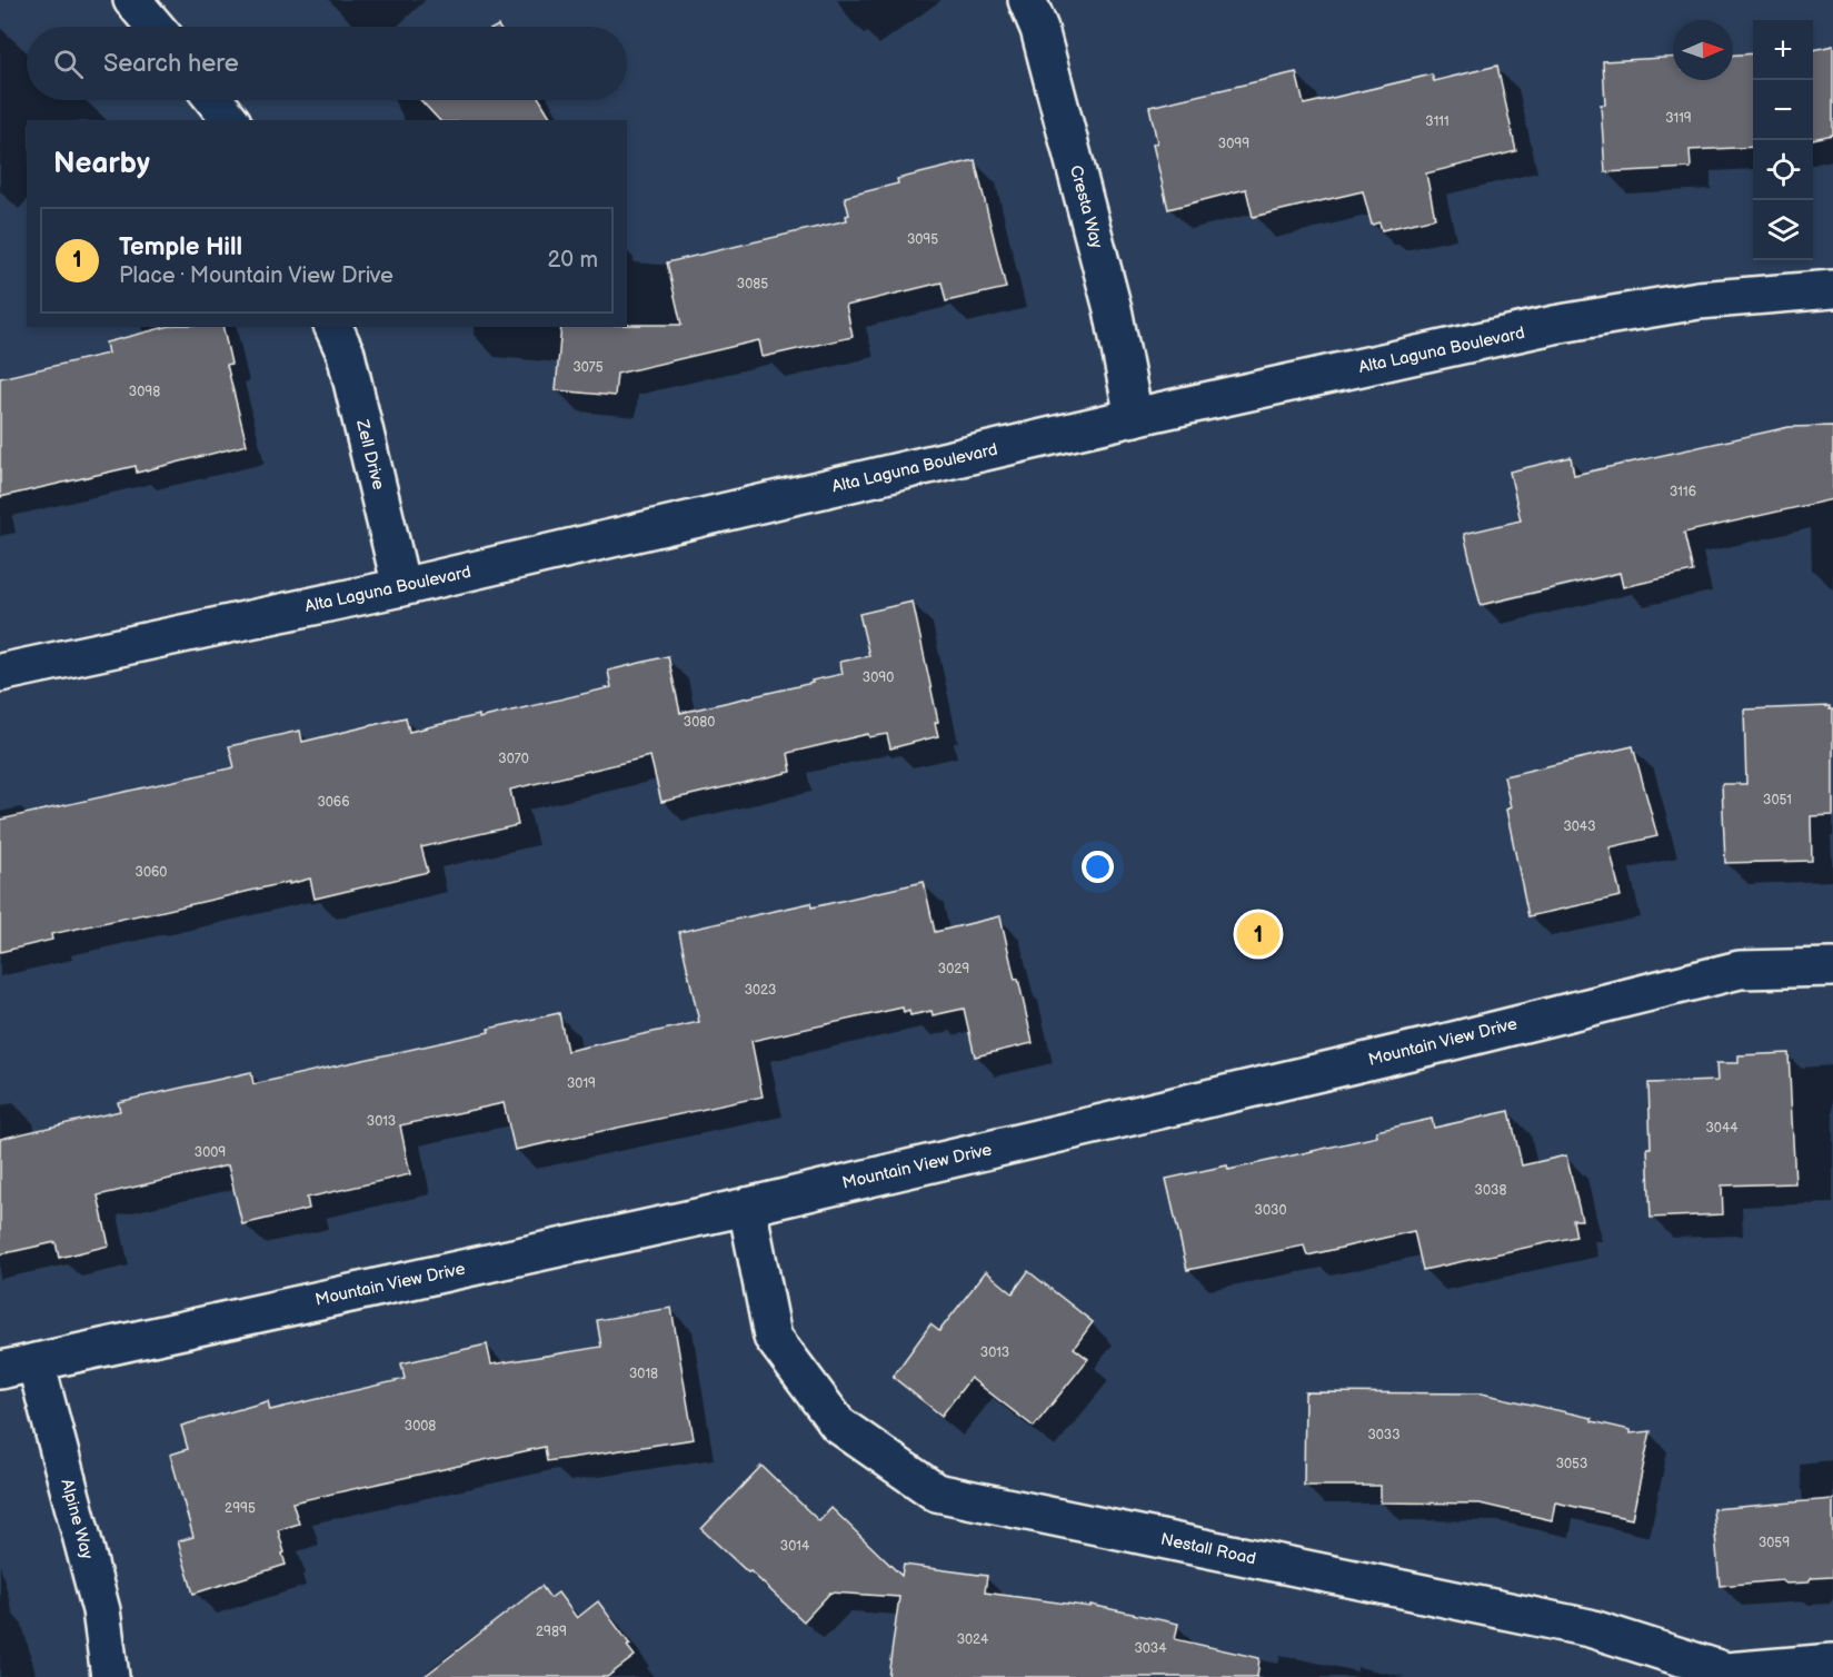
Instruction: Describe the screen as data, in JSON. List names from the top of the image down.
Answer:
{
  "streets": {
    "street": [
      "Cresta Way",
      "Alta Laguna Boulevard",
      "Zell Drive",
      "Mountain View Drive",
      "Alpine Way",
      "Nestall Road"
    ]
  },
  "crossings": [
    ["Cresta Way", "Alta Laguna Boulevard"],
    ["Alta Laguna Boulevard", "Zell Drive"],
    ["Mountain View Drive", "Alpine Way"],
    ["Mountain View Drive", "Nestall Road"]
  ],
  "house_numbers": [
    "3119",
    "3111",
    "3099",
    "3095",
    "3085",
    "3075",
    "3098",
    "3116",
    "3090",
    "3080",
    "3070",
    "3051",
    "3066",
    "3043",
    "3060",
    "3029",
    "3023",
    "3019",
    "3013",
    "3044",
    "3009",
    "3038",
    "3030",
    "3013",
    "3018",
    "3008",
    "3033",
    "3053",
    "2995",
    "3059",
    "3014",
    "2989",
    "3024",
    "3034"
  ],
  "north": "right",
  "page": {
    "map_buttons": ["+", "−"],
    "search": "Search here",
    "heading": "Nearby",
    "list": [
      {
        "mark": "1",
        "name": "Temple Hill",
        "note": "Place · Mountain View Drive",
        "value": "20 m"
      }
    ],
    "pins": "1"
  }
}
